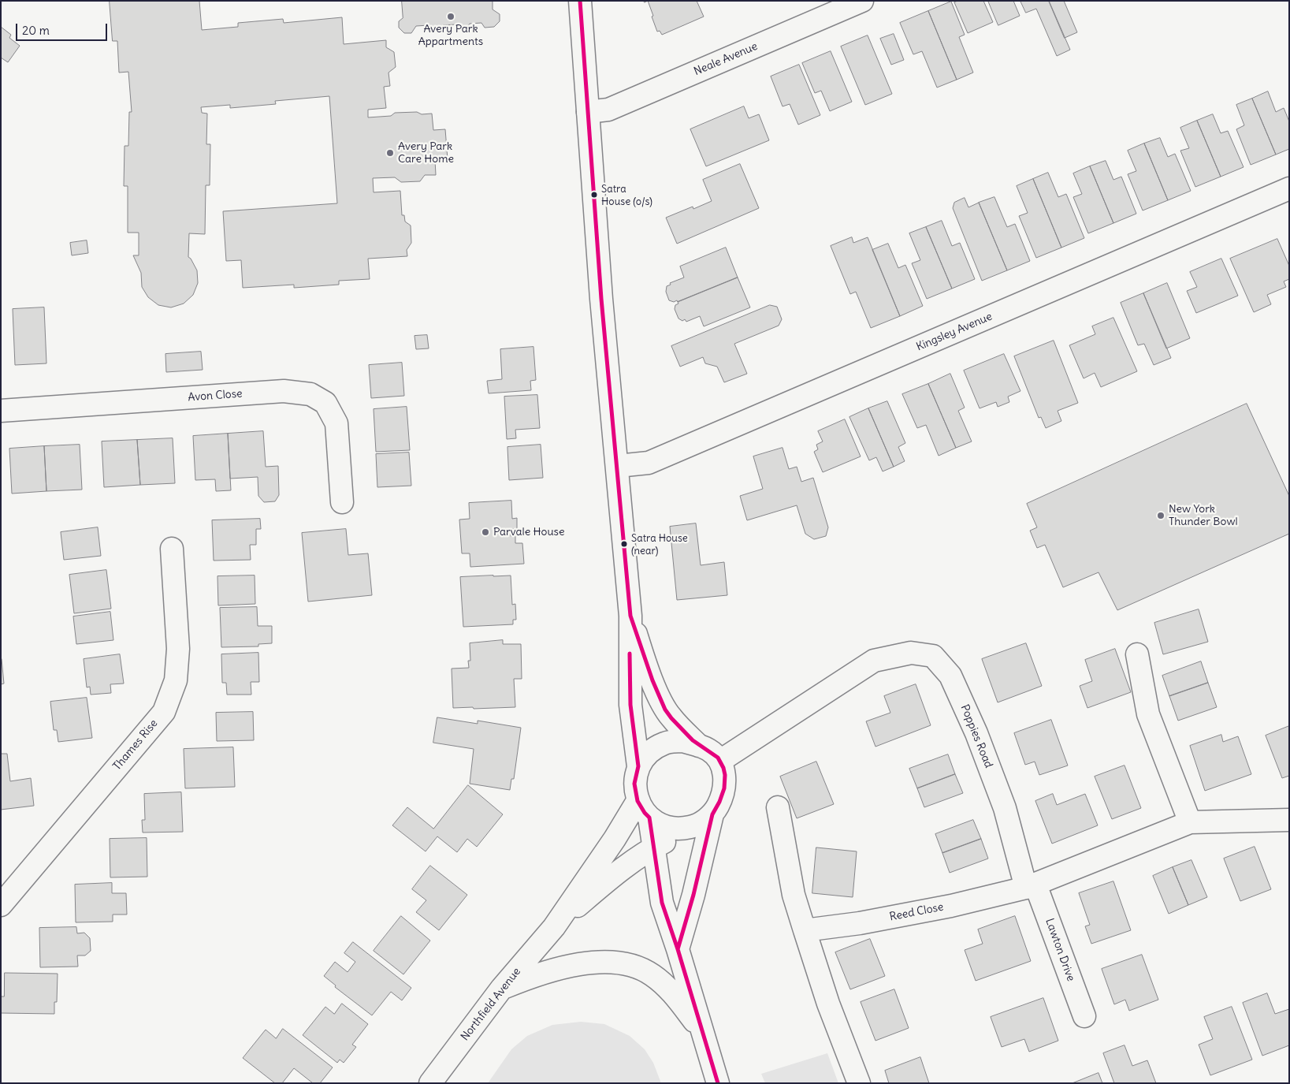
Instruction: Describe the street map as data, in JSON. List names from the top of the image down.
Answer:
{
  "streets": {
    "street": [
      "Neale Avenue",
      "Kingsley Avenue",
      "Avon Close",
      "Poppies Road",
      "Thames Rise",
      "Reed Close",
      "Lawton Drive",
      "Northfield Avenue"
    ]
  },
  "crossings": [
    ["Poppies Road", "Reed Close"],
    ["Poppies Road", "Lawton Drive"],
    ["Poppies Road", "Northfield Avenue"],
    ["Reed Close", "Lawton Drive"]
  ],
  "places": [
    "Avery Park Appartments",
    "Avery Park Care Home",
    "Satra House (o/s)",
    "New York Thunder Bowl",
    "Parvale House",
    "Satra House (near)"
  ],
  "scale_bar": "20 m"
}
